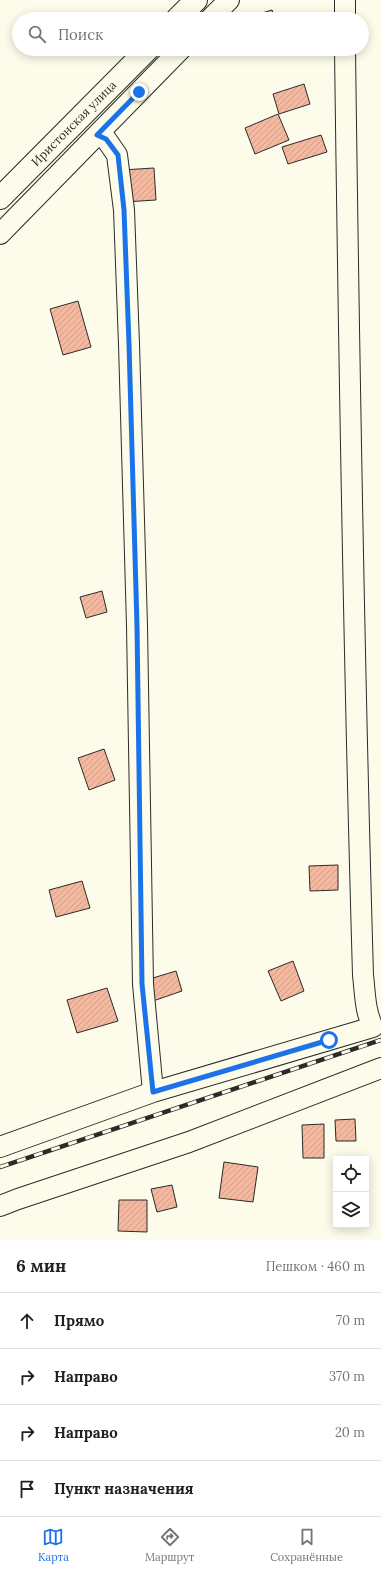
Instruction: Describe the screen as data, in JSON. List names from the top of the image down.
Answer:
{
  "streets": {
    "main road": ["Иристонская улица"]
  },
  "page": {
    "search": "Поиск",
    "heading": ["6 мин", "Пешком · 460 m"],
    "list": [
      ["Прямо", "70 m"],
      ["Направо", "370 m"],
      ["Направо", "20 m"],
      "Пункт назначения"
    ],
    "nav": ["Карта", "Маршрут", "Сохранённые"]
  }
}
